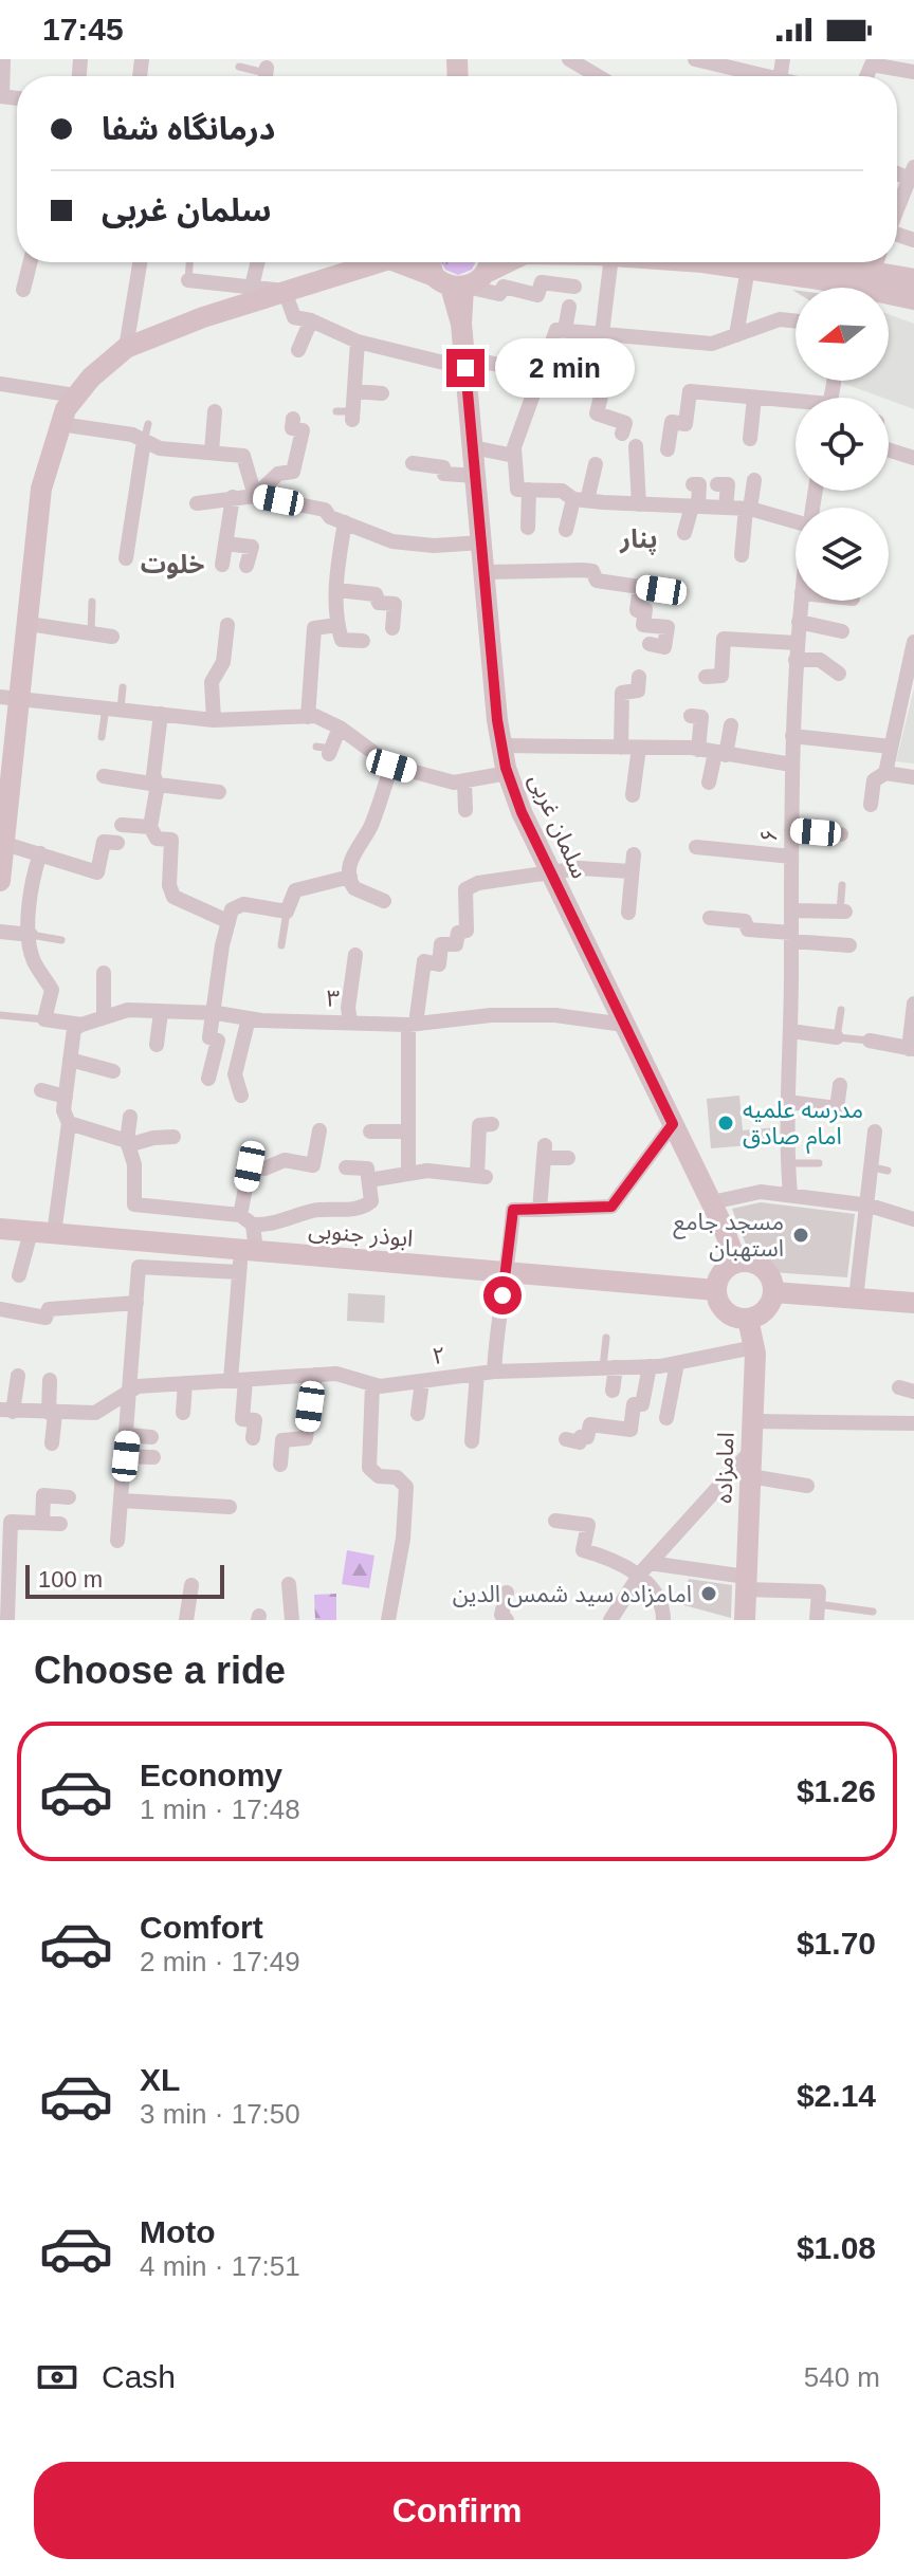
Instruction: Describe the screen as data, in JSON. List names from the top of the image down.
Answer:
{
  "streets": {
    "street": [
      "سلمان غربی",
      "۶",
      "۳",
      "ابوذر جنوبی",
      "۲",
      "امامزاده"
    ]
  },
  "crossings": [
    ["سلمان غربی", "۳"],
    ["سلمان غربی", "ابوذر جنوبی"],
    ["سلمان غربی", "امامزاده"],
    ["ابوذر جنوبی", "امامزاده"],
    ["۲", "امامزاده"]
  ],
  "districts": ["پنار", "خلوت"],
  "places": ["مدرسه علمیه امام صادق", "مسجد جامع استهبان", "امامزاده سید شمس الدین"],
  "scale_bar": "100 m",
  "north": "left",
  "page": {
    "status": "17:45",
    "banner": ["درمانگاه شفا", "سلمان غربی"],
    "bubble": "2 min",
    "scale": "100 m",
    "heading": "Choose a ride",
    "list": [
      {
        "name": "Economy",
        "note": "1 min · 17:48",
        "value": "$1.26"
      },
      {
        "name": "Comfort",
        "note": "2 min · 17:49",
        "value": "$1.70"
      },
      {
        "name": "XL",
        "note": "3 min · 17:50",
        "value": "$2.14"
      },
      {
        "name": "Moto",
        "note": "4 min · 17:51",
        "value": "$1.08"
      }
    ],
    "pay": ["Cash", "540 m"],
    "buttons": "Confirm"
  }
}
